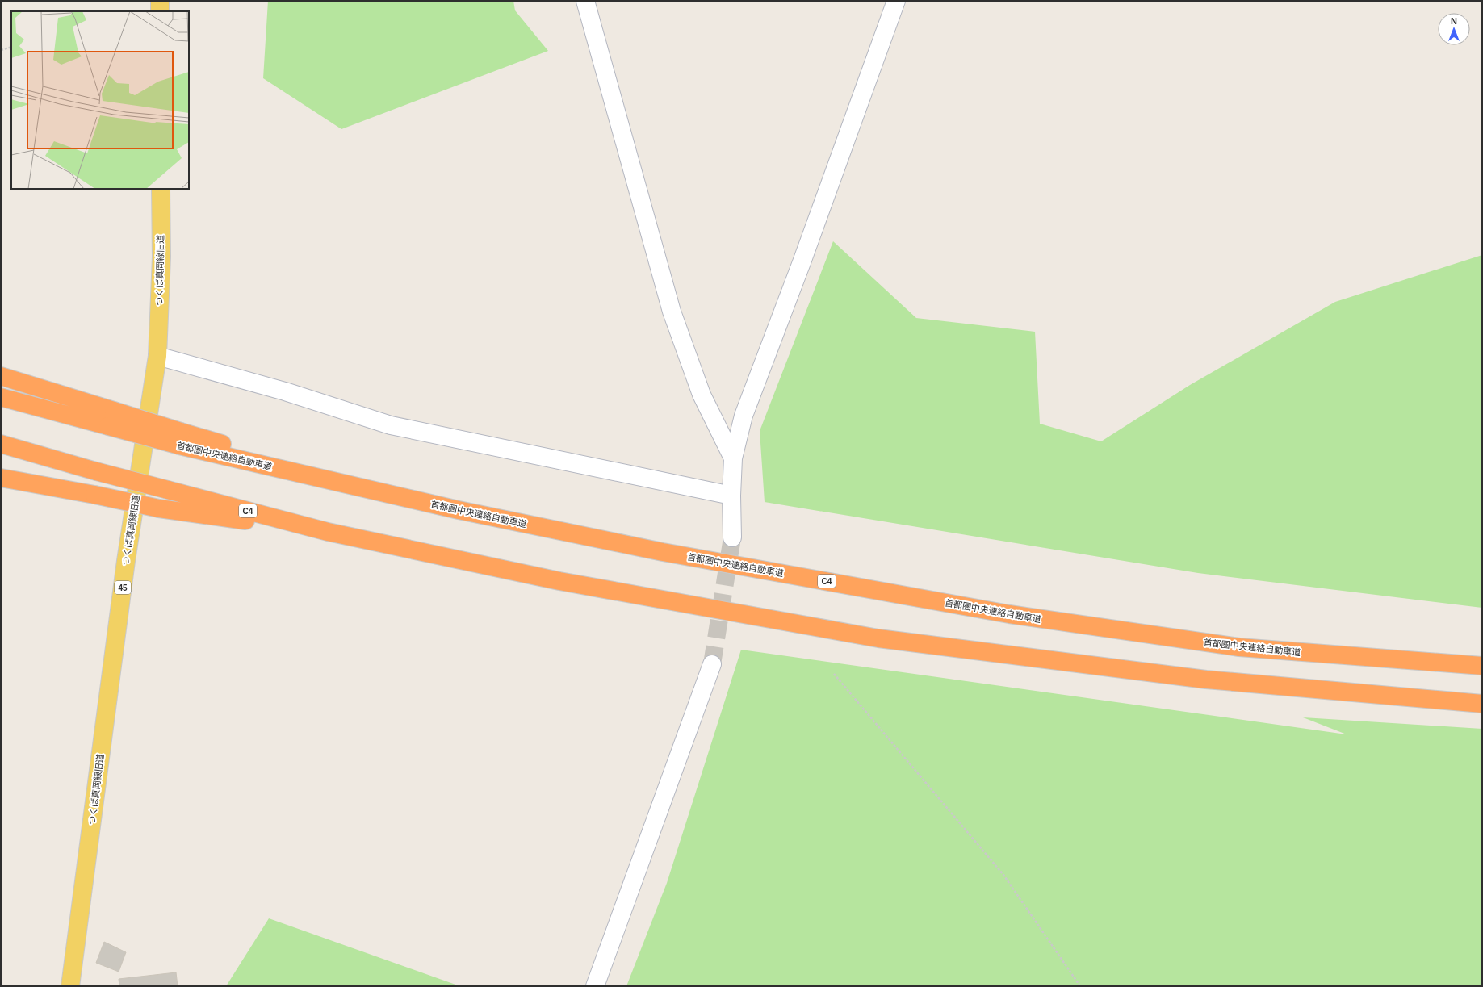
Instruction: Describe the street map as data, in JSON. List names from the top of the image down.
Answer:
{
  "streets": {
    "highway": ["首都圏中央連絡自動車道", "C4"],
    "main road": ["つくば真岡線旧道", "45"]
  },
  "north": "top"
}
